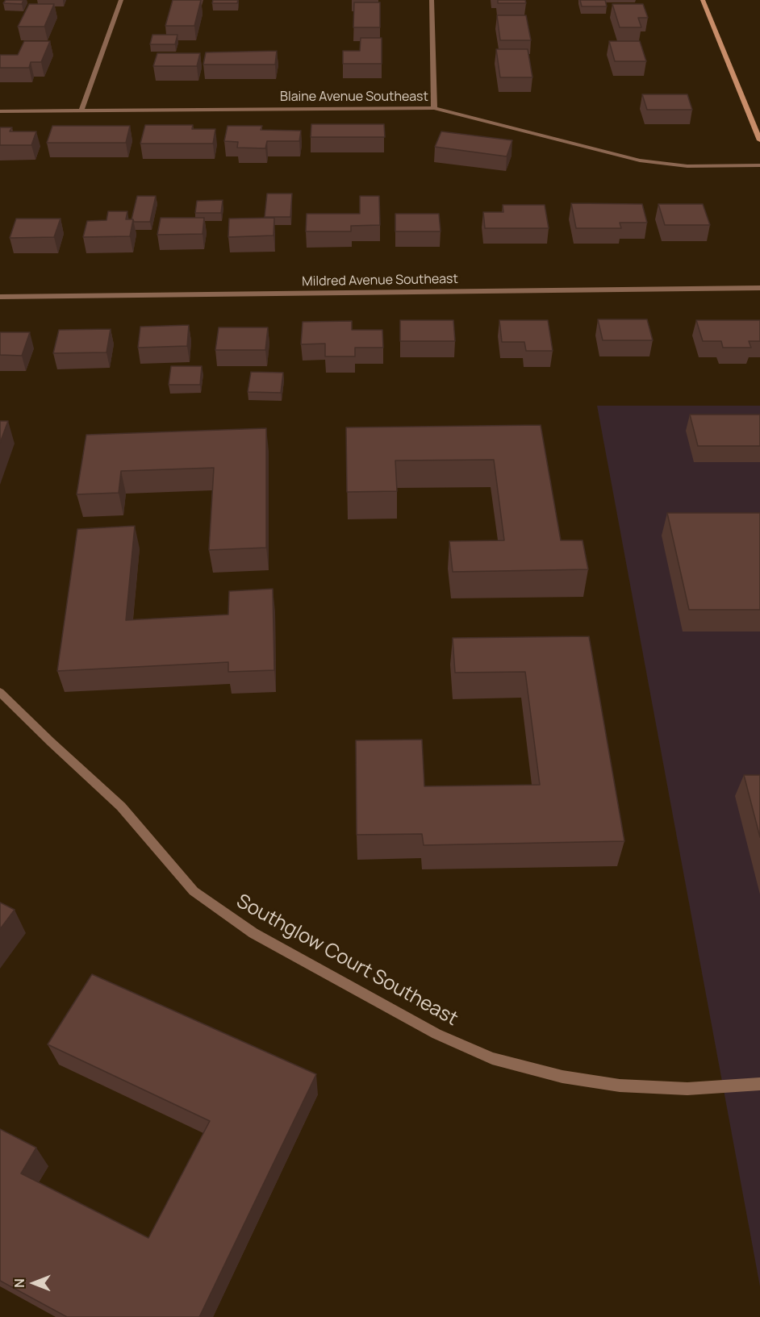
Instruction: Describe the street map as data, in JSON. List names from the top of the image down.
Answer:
{
  "streets": {
    "street": ["Blaine Avenue Southeast", "Mildred Avenue Southeast", "Southglow Court Southeast"]
  },
  "north": "left"
}
